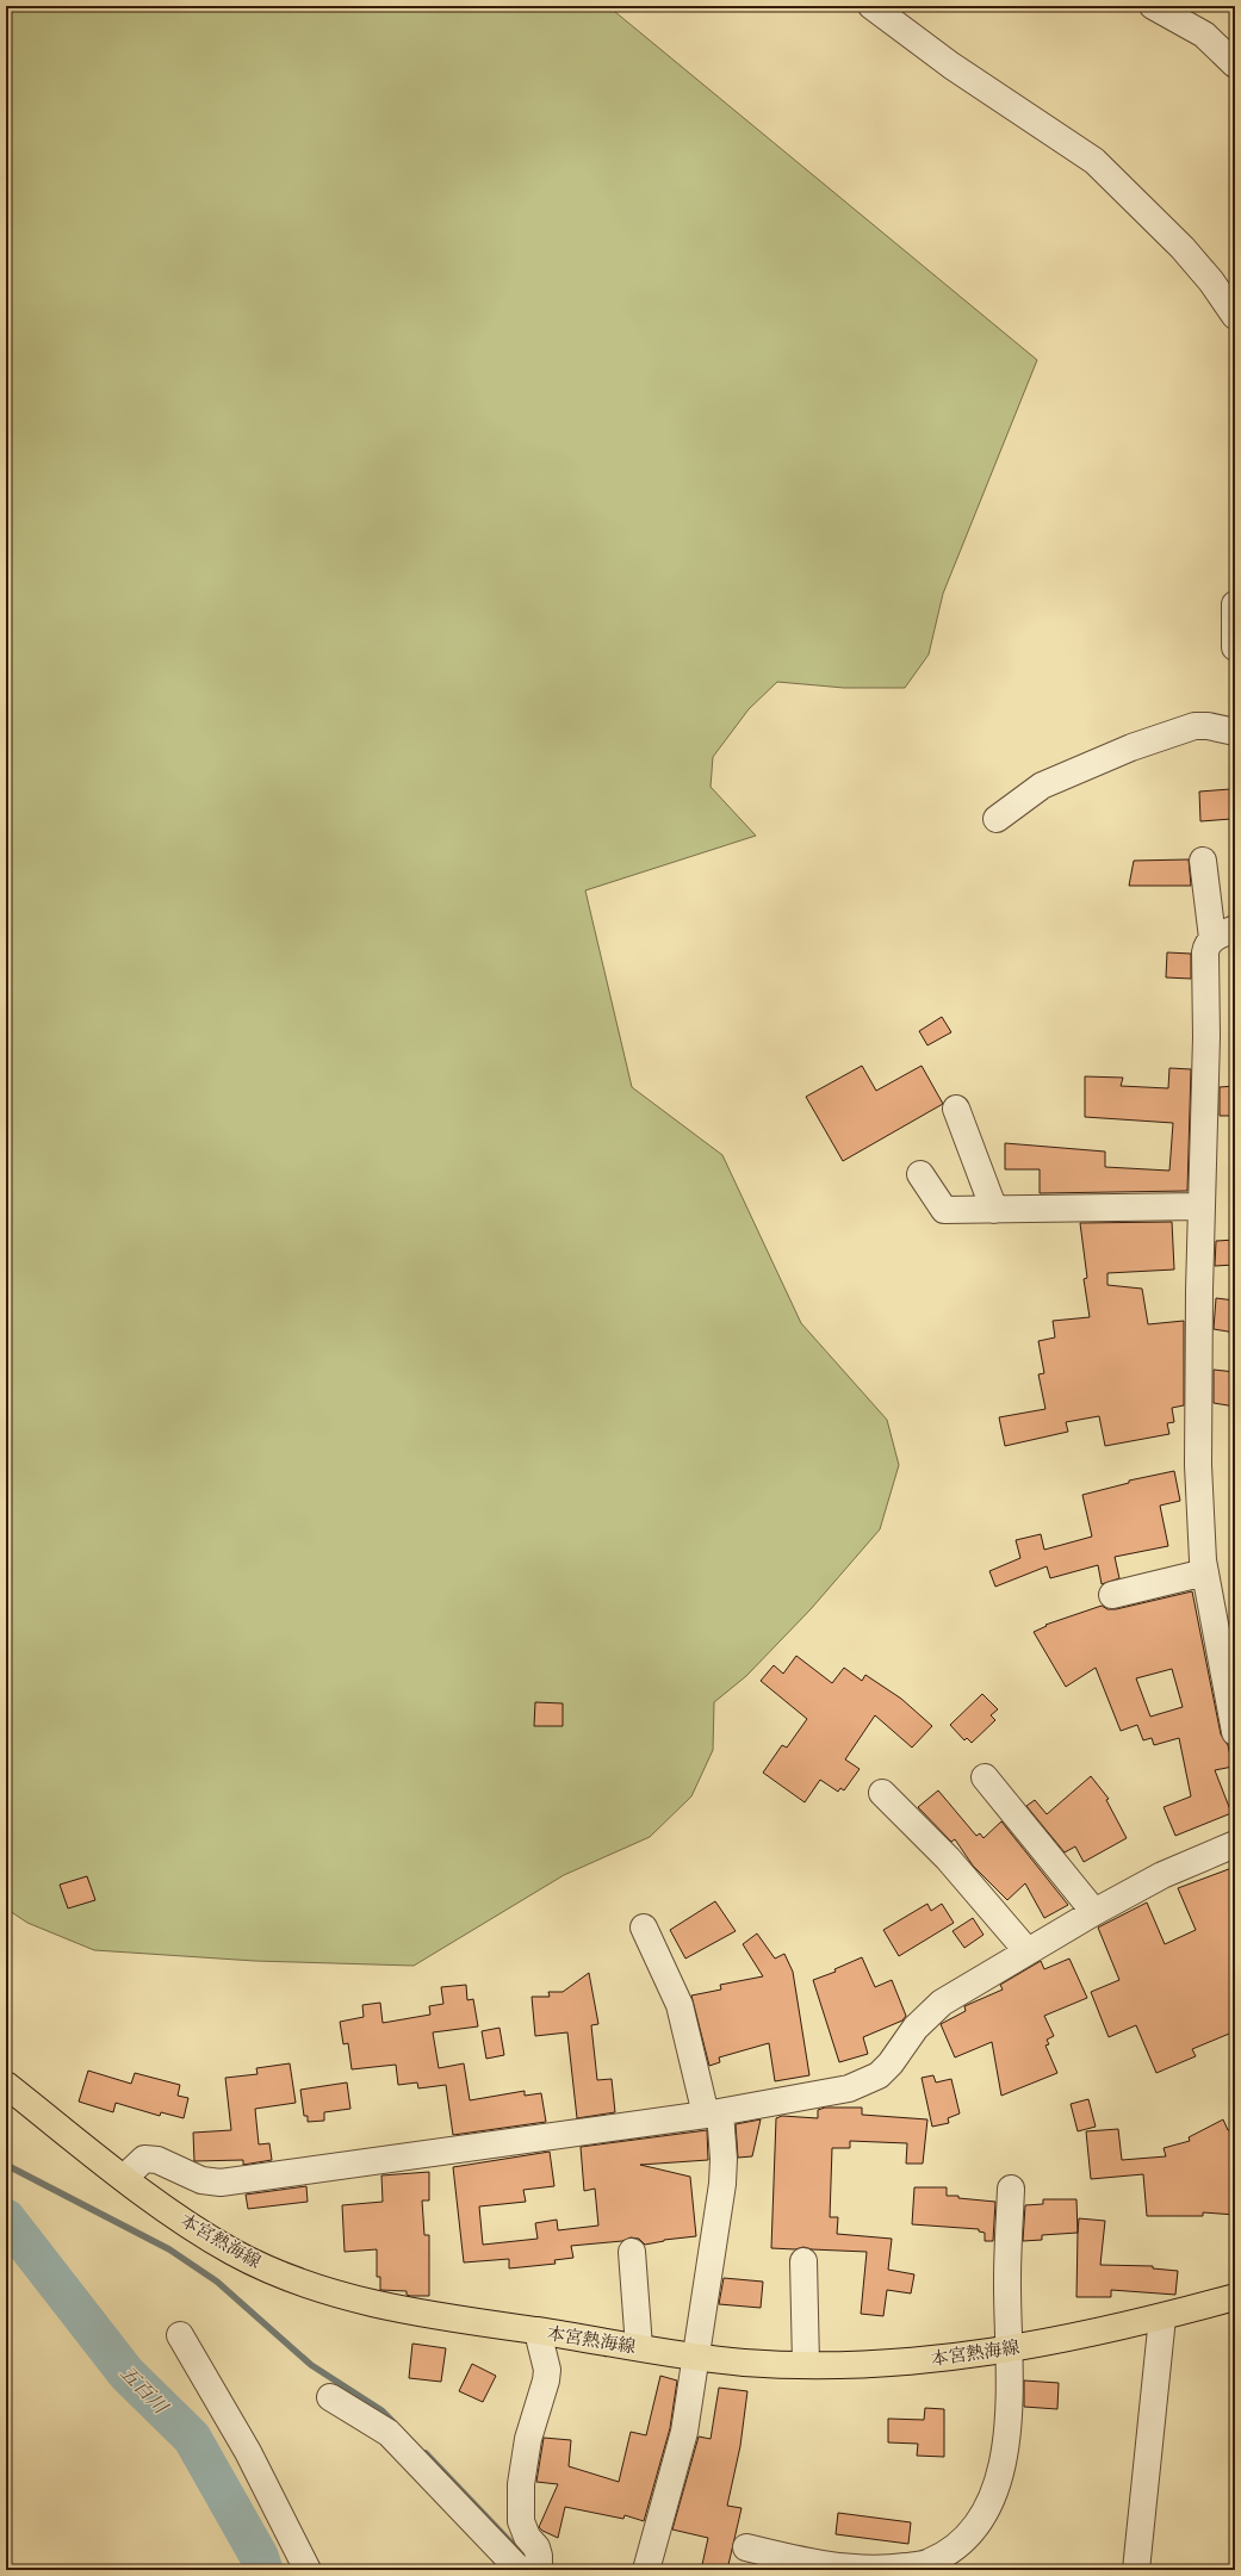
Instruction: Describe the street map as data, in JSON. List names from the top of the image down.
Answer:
{
  "streets": {
    "main road": ["本宮熱海線"]
  },
  "water": ["五百川"]
}
